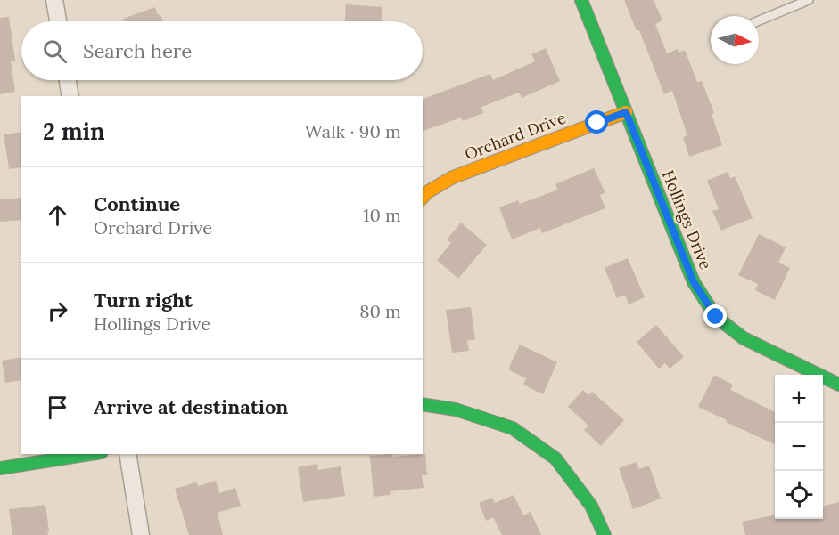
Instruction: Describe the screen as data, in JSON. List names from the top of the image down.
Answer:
{
  "streets": {
    "street": ["Orchard Drive", "Hollings Drive"]
  },
  "crossings": [
    ["Orchard Drive", "Hollings Drive"]
  ],
  "north": "right",
  "page": {
    "search": "Search here",
    "heading": ["2 min", "Walk · 90 m"],
    "list": [
      ["Continue", "Orchard Drive", "10 m"],
      ["Turn right", "Hollings Drive", "80 m"],
      "Arrive at destination"
    ],
    "map_buttons": ["+", "−"]
  }
}
